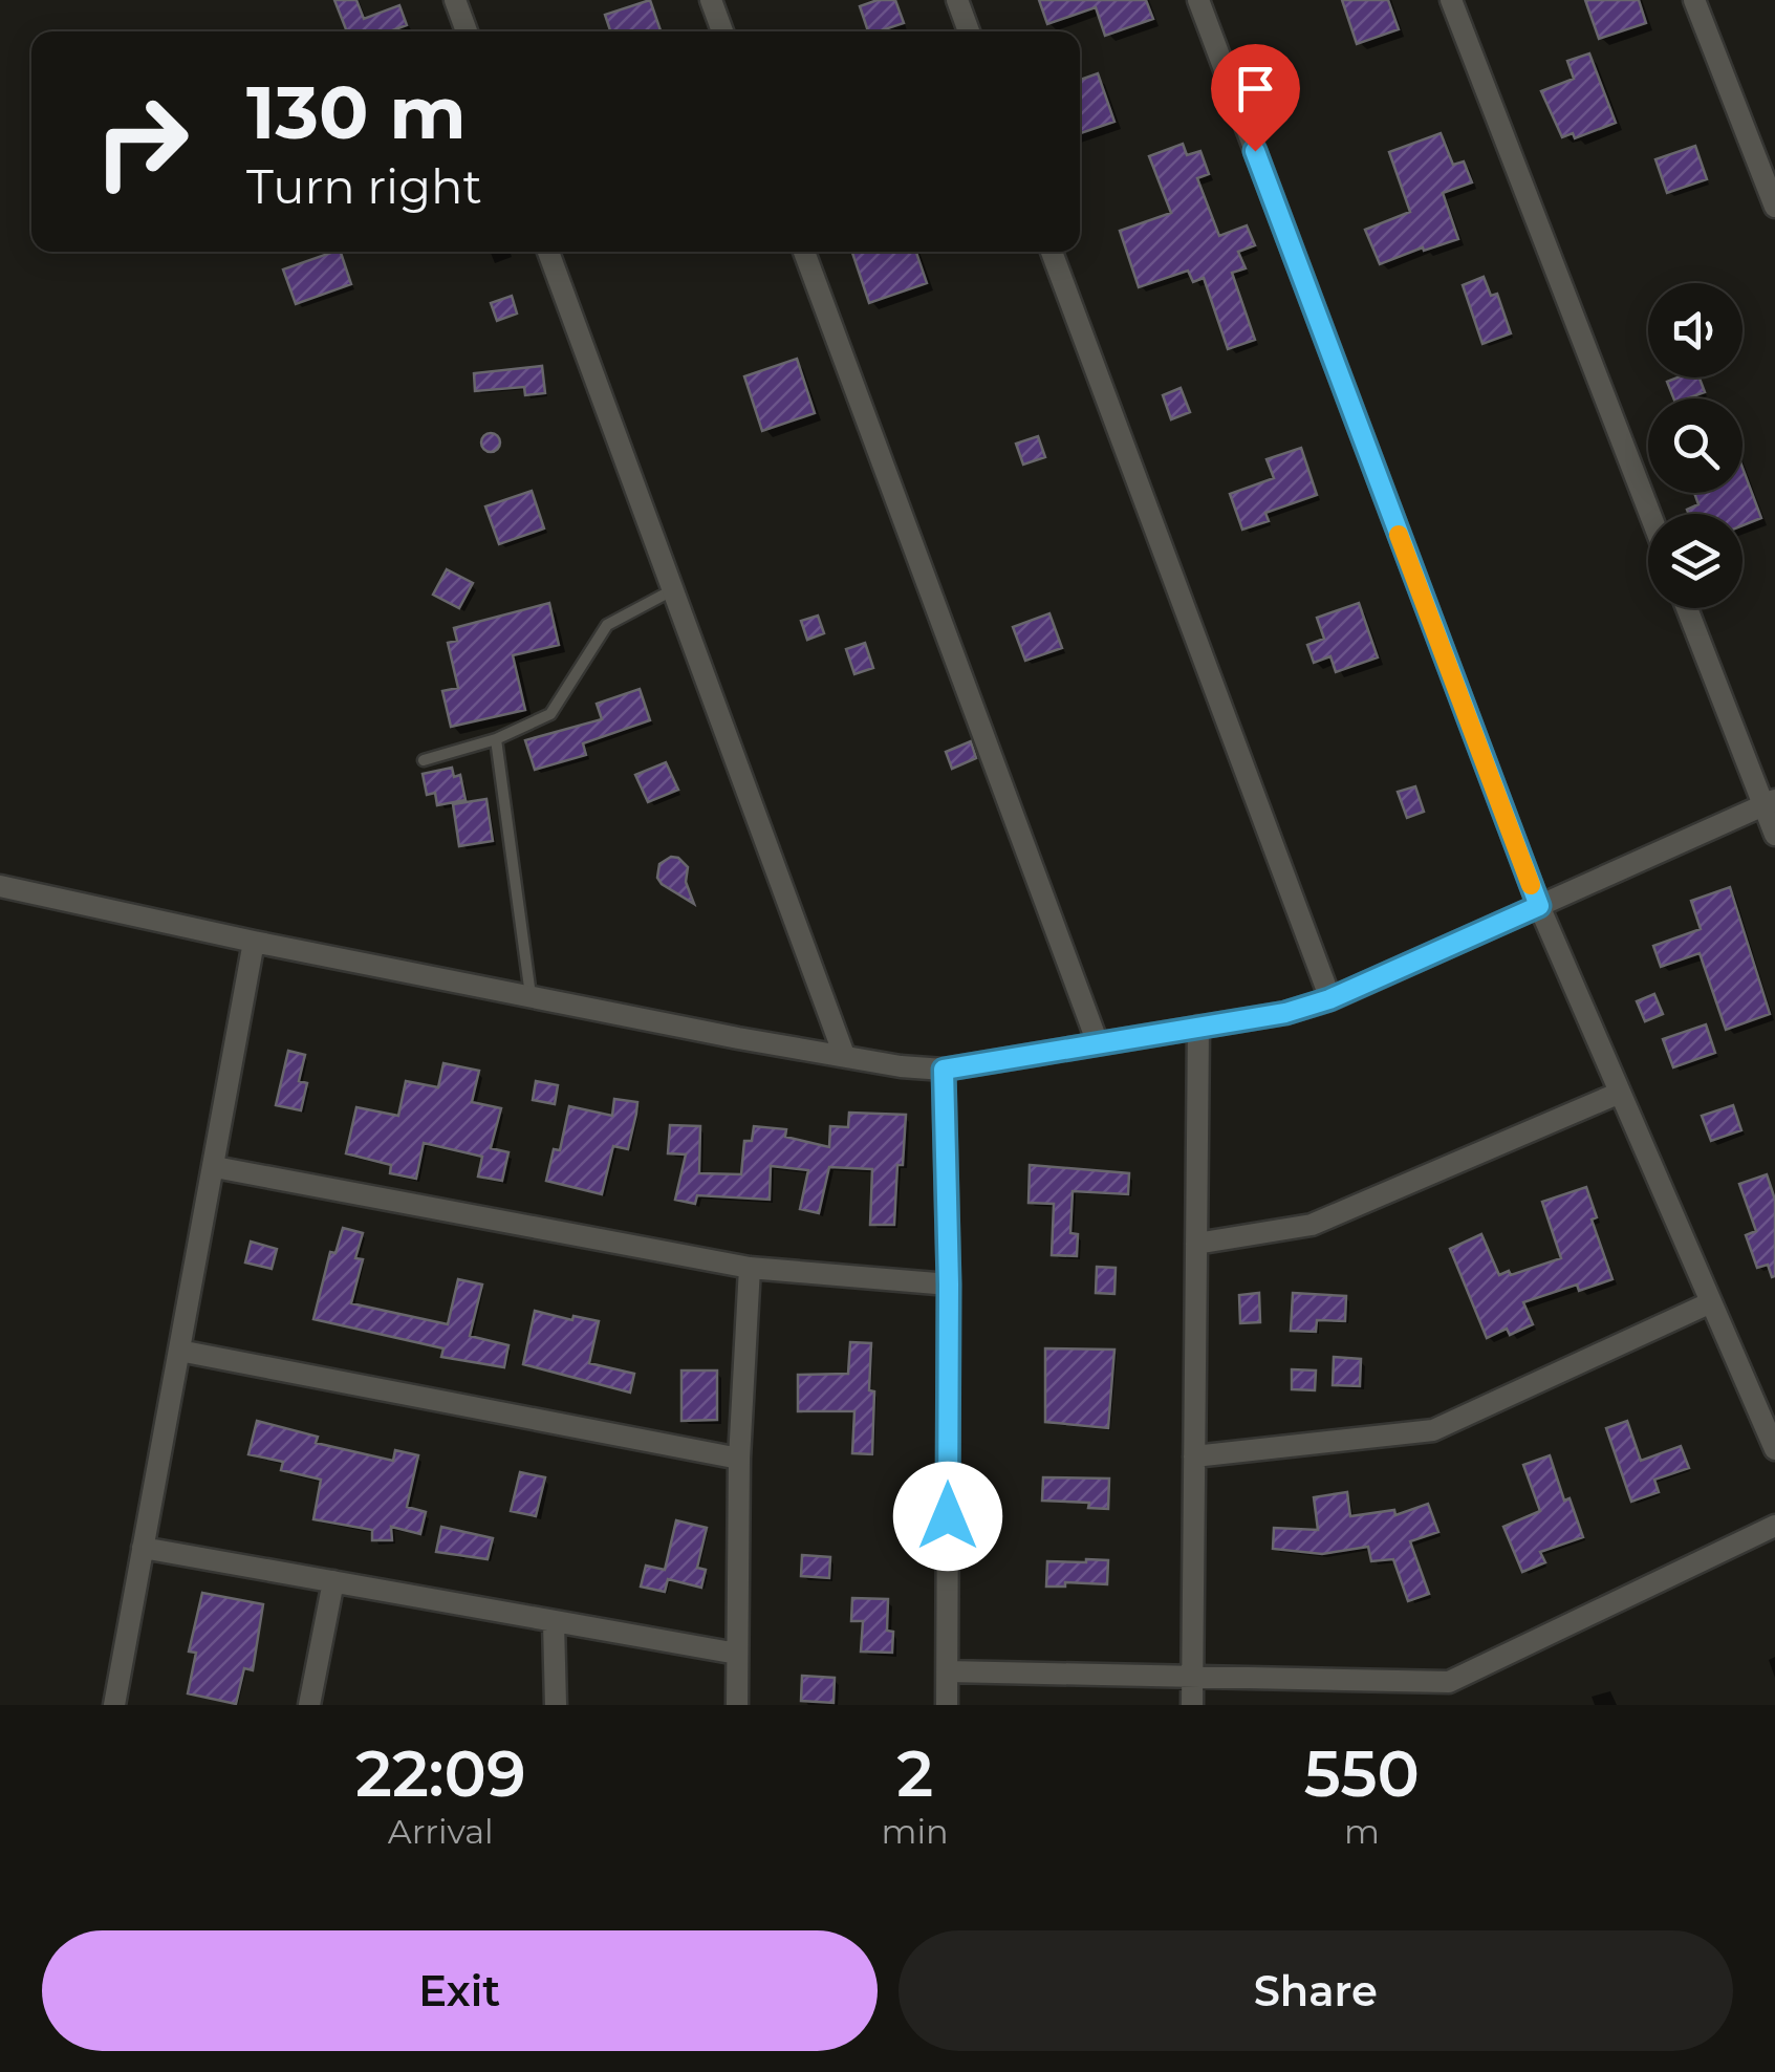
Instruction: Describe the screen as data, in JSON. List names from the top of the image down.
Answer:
{
  "page": {
    "turn": ["130 m", "Turn right"],
    "eta": [
      "22:09",
      "Arrival",
      "2",
      "min",
      "550",
      "m"
    ],
    "buttons": ["Exit", "Share"]
  }
}
